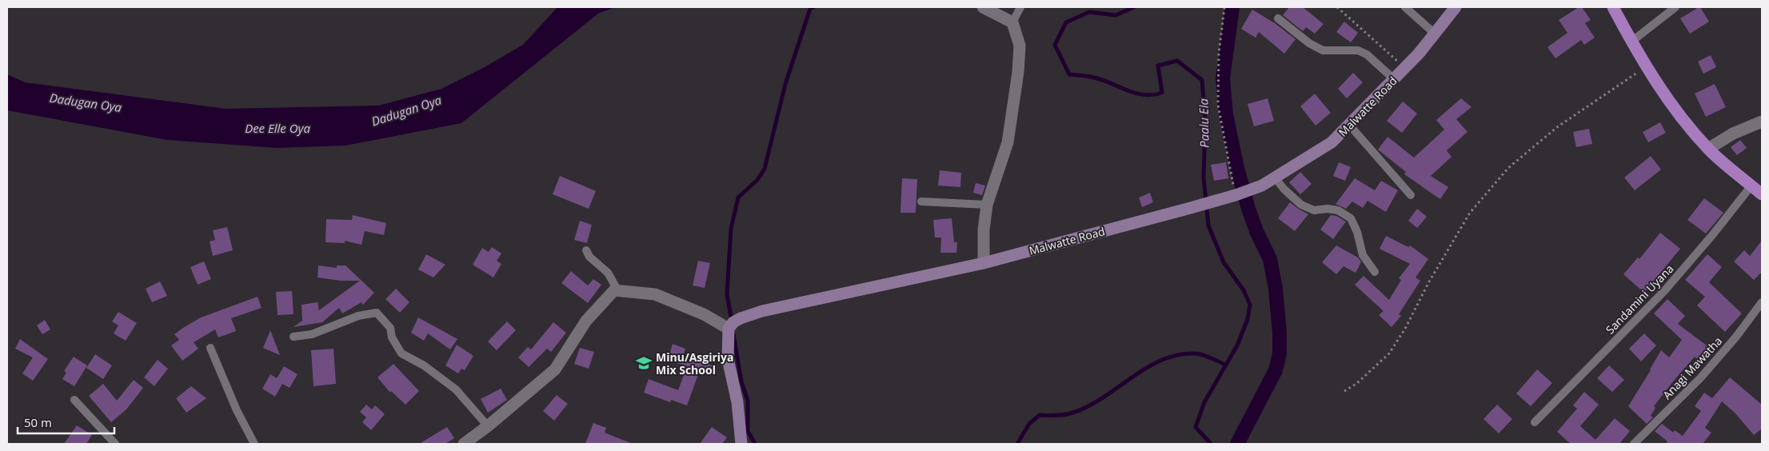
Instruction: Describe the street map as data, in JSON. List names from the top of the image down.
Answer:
{
  "streets": {
    "street": ["Malwatte Road"],
    "lane": ["Sandamini Uyana", "Anagi Mawatha"]
  },
  "water": ["Dadugan Oya", "Paalu Ela", "Dee Elle Oya"],
  "places": {
    "school or university": ["Minu/Asgiriya Mix School"]
  },
  "scale_bar": "50 m"
}
